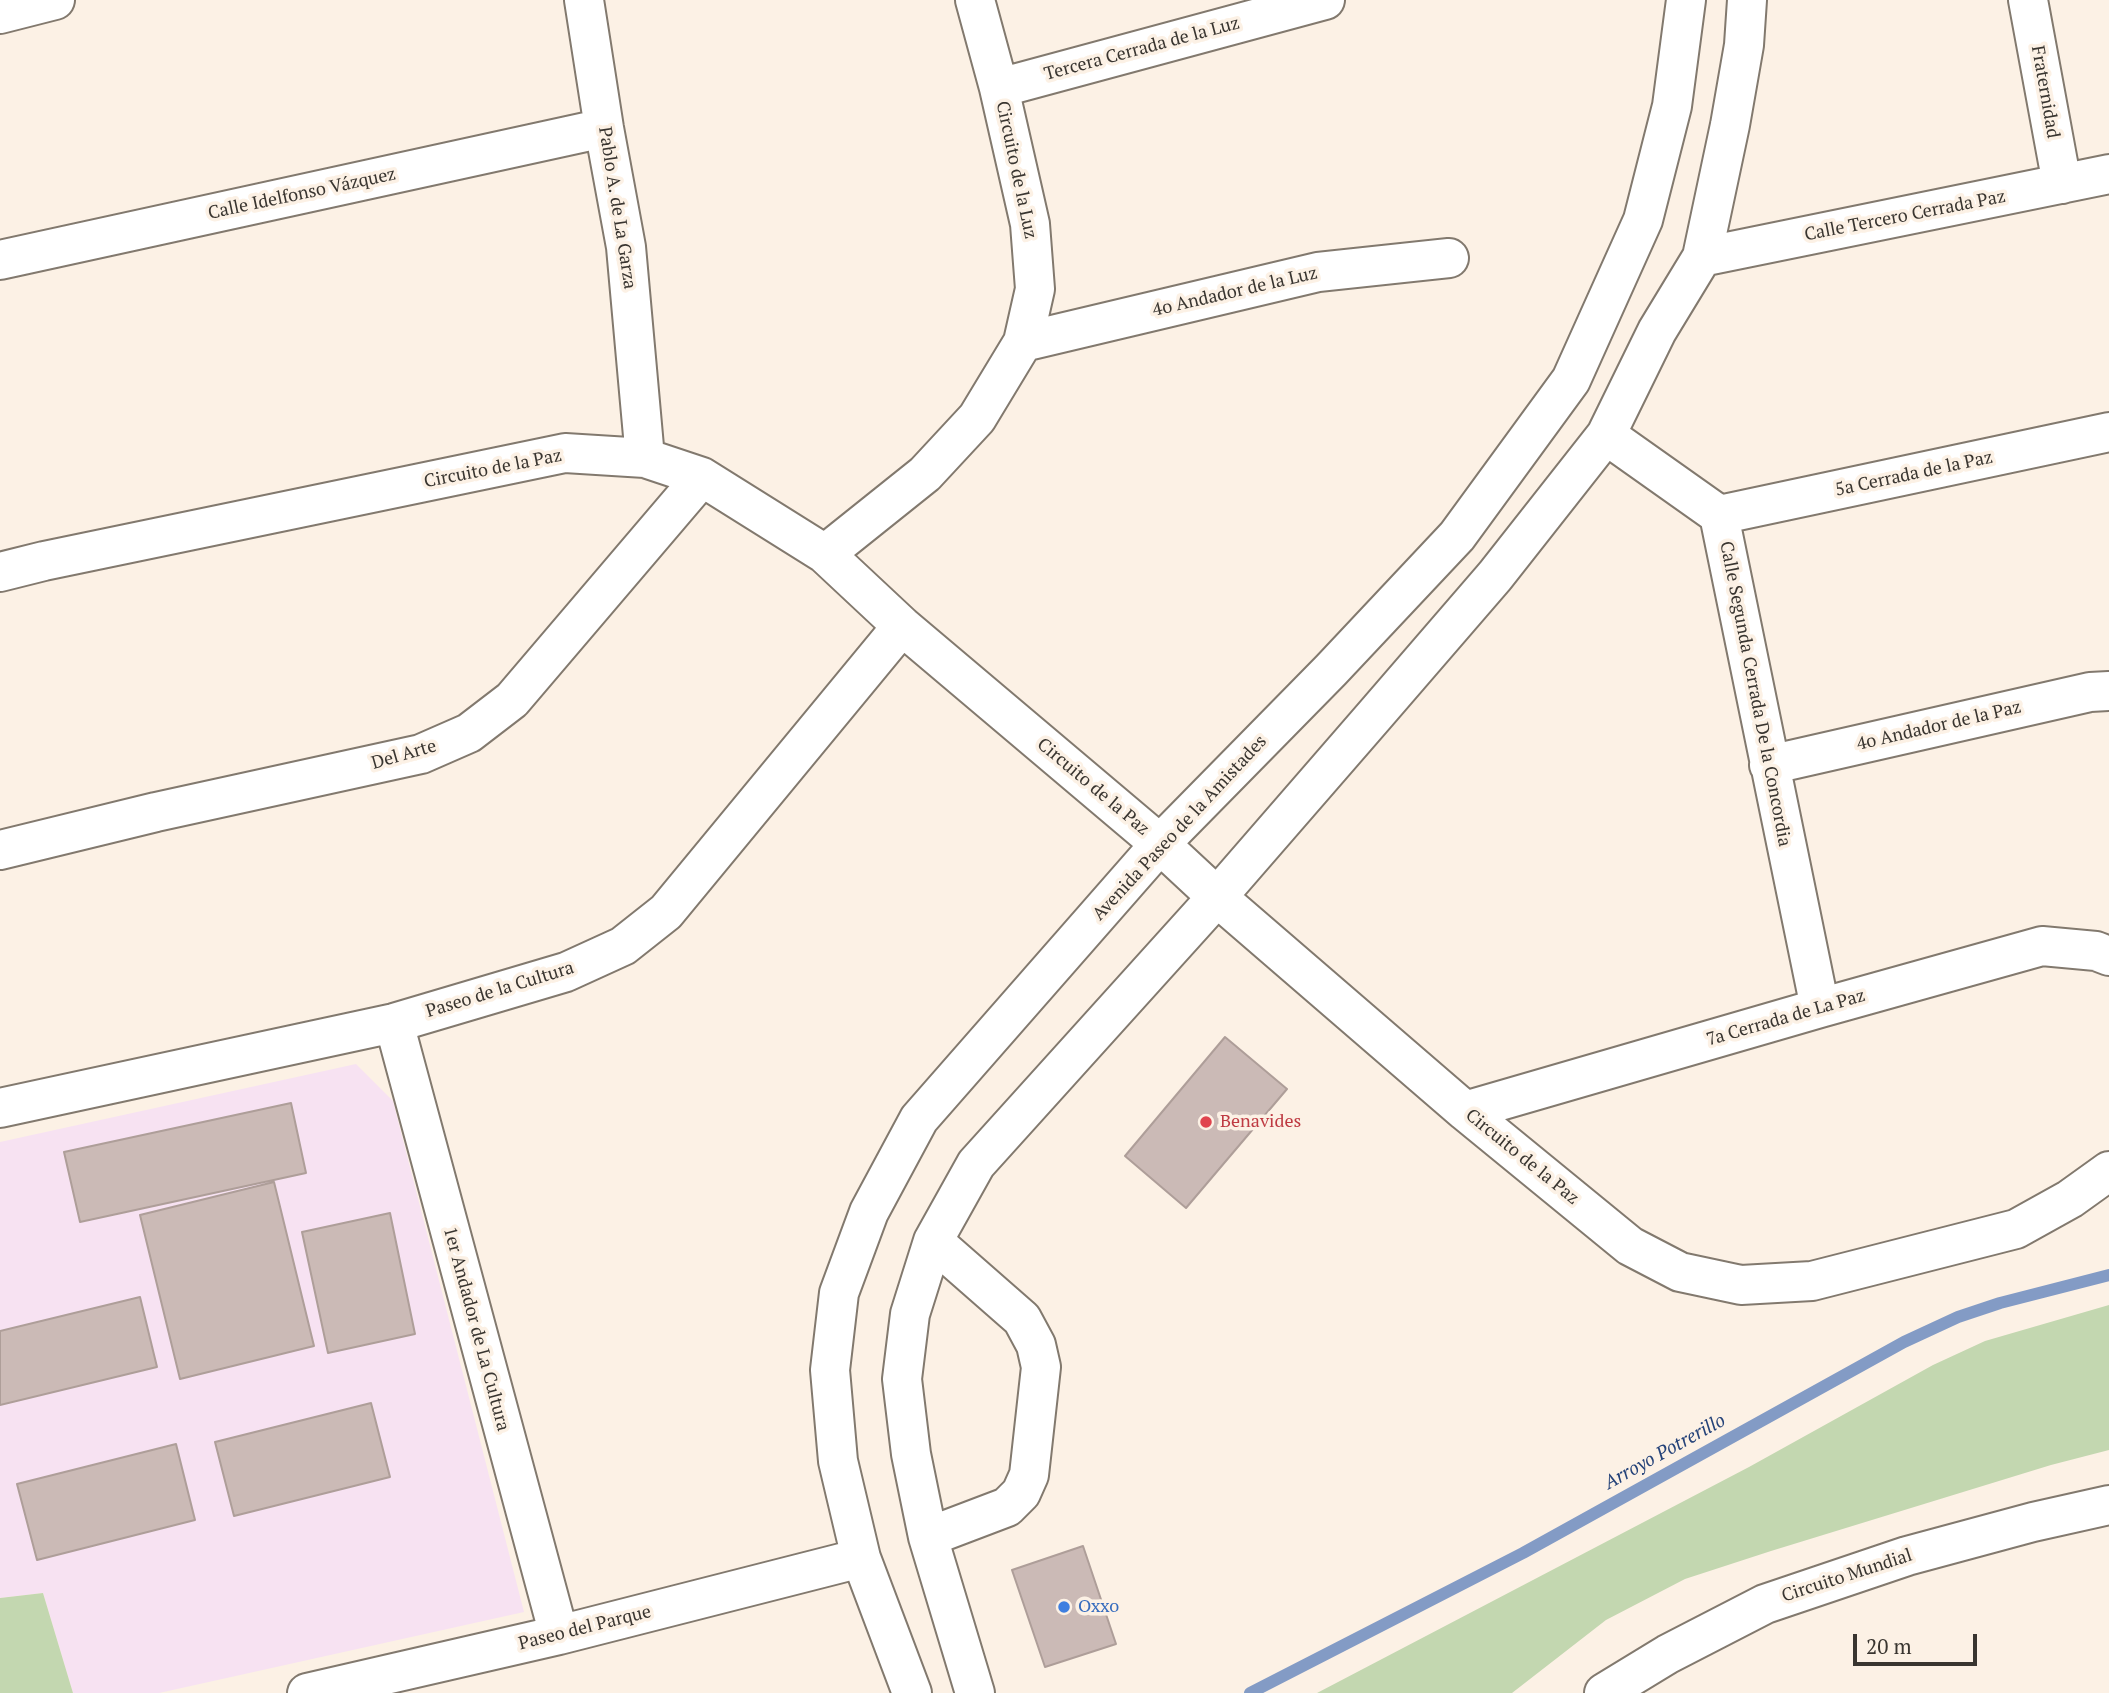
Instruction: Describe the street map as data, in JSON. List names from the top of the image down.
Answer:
{
  "streets": {
    "street": [
      "Tercera Cerrada de la Luz",
      "Fraternidad",
      "Circuito de la Luz",
      "Calle Idelfonso Vázquez",
      "Pablo A. de La Garza",
      "Calle Tercero Cerrada Paz",
      "4o Andador de la Luz",
      "Circuito de la Paz",
      "5a Cerrada de la Paz",
      "Calle Segunda Cerrada De la Concordia",
      "4o Andador de la Paz",
      "Del Arte",
      "Avenida Paseo de la Amistades",
      "Paseo de la Cultura",
      "7a Cerrada de La Paz",
      "1er Andador de La Cultura",
      "Circuito Mundial",
      "Paseo del Parque"
    ]
  },
  "crossings": [
    ["Tercera Cerrada de la Luz", "Circuito de la Luz"],
    ["Fraternidad", "Calle Tercero Cerrada Paz"],
    ["Circuito de la Luz", "4o Andador de la Luz"],
    ["Circuito de la Luz", "Circuito de la Paz"],
    ["Calle Idelfonso Vázquez", "Pablo A. de La Garza"],
    ["Pablo A. de La Garza", "Circuito de la Paz"],
    ["Circuito de la Paz", "Del Arte"],
    ["Circuito de la Paz", "Avenida Paseo de la Amistades"],
    ["Circuito de la Paz", "Paseo de la Cultura"],
    ["Circuito de la Paz", "7a Cerrada de La Paz"],
    ["5a Cerrada de la Paz", "Calle Segunda Cerrada De la Concordia"],
    ["Calle Segunda Cerrada De la Concordia", "4o Andador de la Paz"],
    ["Calle Segunda Cerrada De la Concordia", "7a Cerrada de La Paz"],
    ["Avenida Paseo de la Amistades", "Paseo del Parque"],
    ["Paseo de la Cultura", "1er Andador de La Cultura"],
    ["1er Andador de La Cultura", "Paseo del Parque"]
  ],
  "water": ["Arroyo Potrerillo"],
  "places": ["Benavides", "Oxxo"],
  "scale_bar": "20 m"
}
